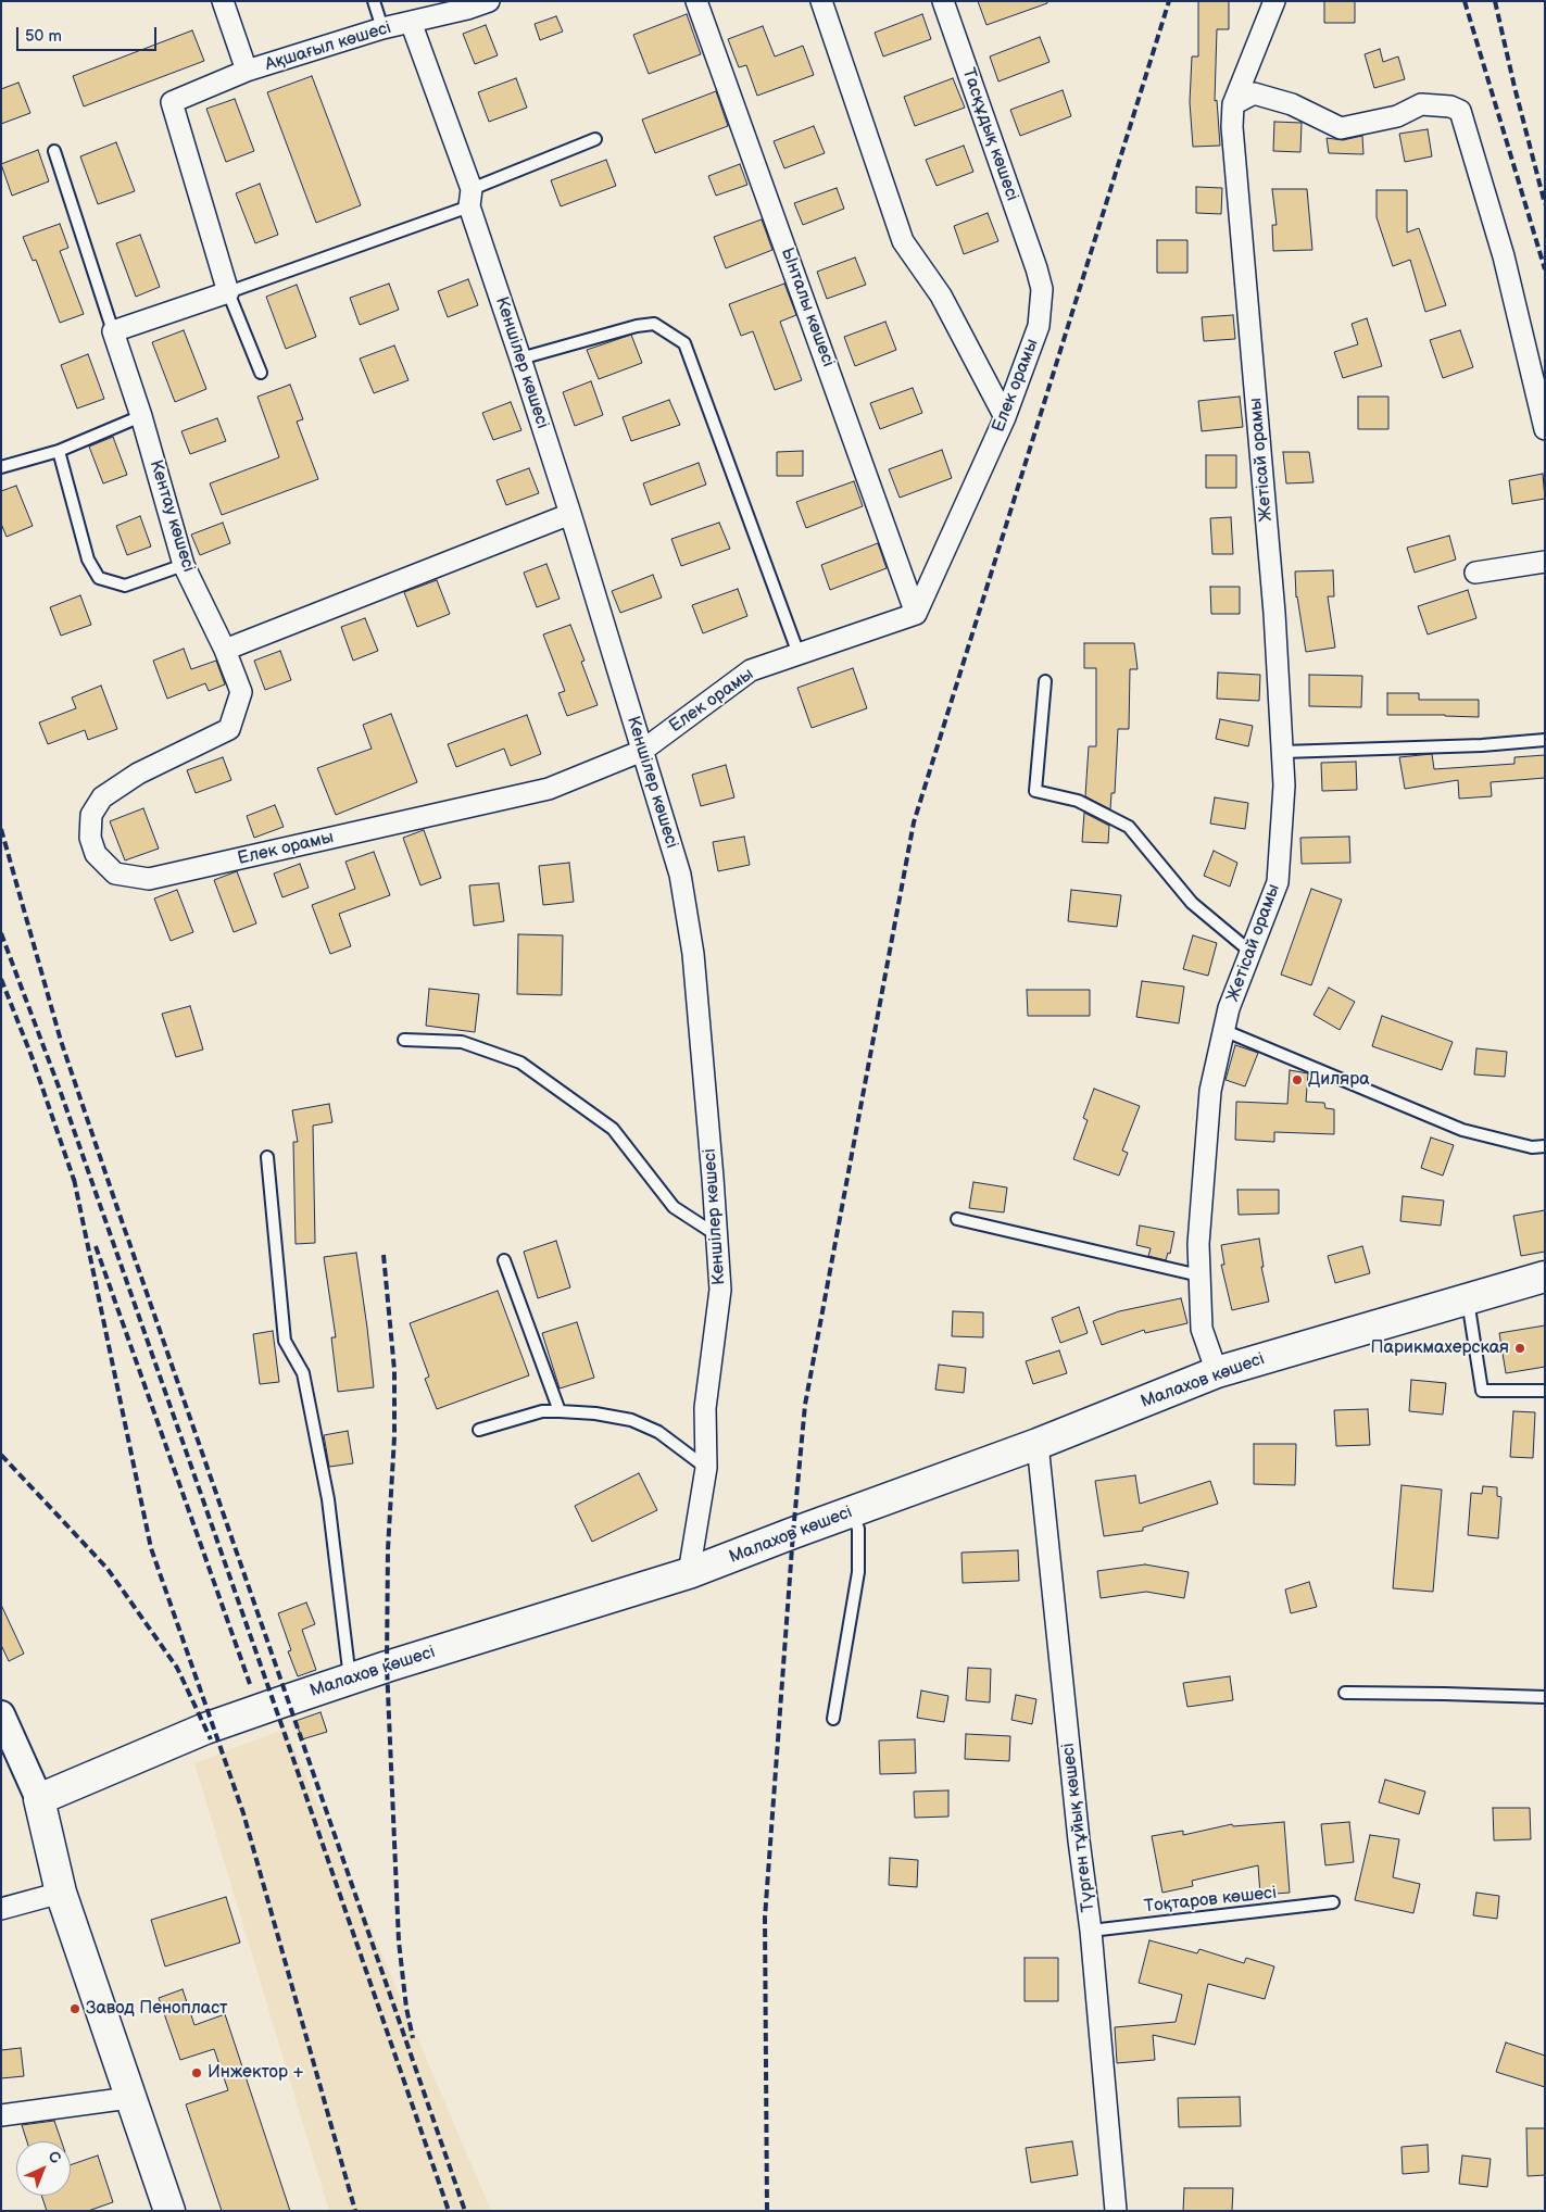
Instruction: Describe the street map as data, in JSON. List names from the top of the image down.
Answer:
{
  "streets": {
    "main road": ["Малахов көшесі"],
    "street": [
      "Ақшағыл көшесі",
      "Тасқұдық көшесі",
      "Ынталы көшесі",
      "Кеншілер көшесі",
      "Елек орамы",
      "Жетісай орамы",
      "Кентау көшесі",
      "Түрген тұйық көшесі"
    ],
    "lane": ["Тоқтаров көшесі"]
  },
  "crossings": [
    ["Ақшағыл көшесі", "Кеншілер көшесі"],
    ["Тасқұдық көшесі", "Елек орамы"],
    ["Ынталы көшесі", "Елек орамы"],
    ["Кеншілер көшесі", "Елек орамы"],
    ["Кеншілер көшесі", "Малахов көшесі"],
    ["Елек орамы", "Кентау көшесі"],
    ["Жетісай орамы", "Малахов көшесі"],
    ["Малахов көшесі", "Түрген тұйық көшесі"],
    ["Түрген тұйық көшесі", "Тоқтаров көшесі"]
  ],
  "places": [
    "Диляра",
    "Парикмахерская",
    "Завод Пенопласт",
    "Инжектор +"
  ],
  "scale_bar": "50 m",
  "north": "top right"
}
